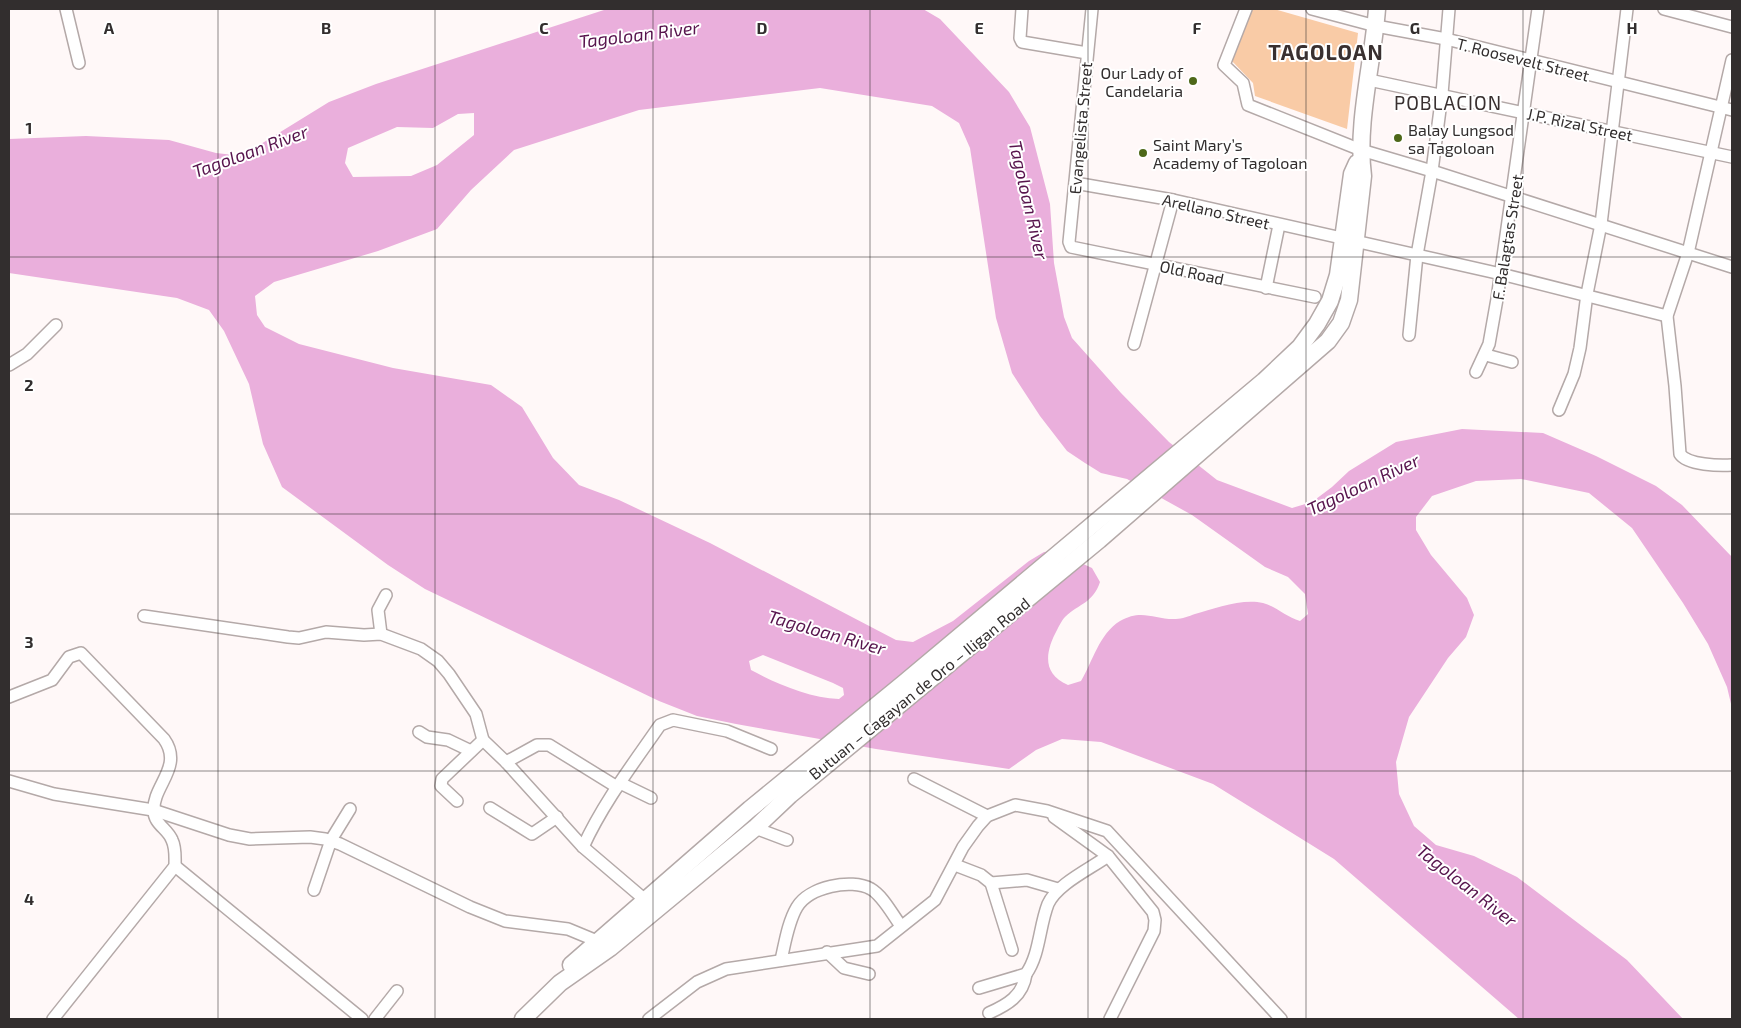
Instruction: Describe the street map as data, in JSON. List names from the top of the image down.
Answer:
{
  "streets": {
    "highway": ["Butuan – Cagayan de Oro – Iligan Road"],
    "street": [
      "T. Roosevelt Street",
      "J.P. Rizal Street",
      "Evangelista Street",
      "Arellano Street",
      "F. Balagtas Street",
      "Old Road"
    ]
  },
  "crossings": [
    ["T. Roosevelt Street", "F. Balagtas Street"],
    ["T. Roosevelt Street", "Butuan – Cagayan de Oro – Iligan Road"],
    ["J.P. Rizal Street", "F. Balagtas Street"],
    ["J.P. Rizal Street", "Butuan – Cagayan de Oro – Iligan Road"],
    ["Evangelista Street", "Arellano Street"],
    ["Evangelista Street", "Old Road"],
    ["Arellano Street", "F. Balagtas Street"],
    ["Arellano Street", "Butuan – Cagayan de Oro – Iligan Road"]
  ],
  "districts": ["TAGOLOAN", "POBLACION"],
  "water": ["Tagoloan River"],
  "places": ["Our Lady of Candelaria", "Balay Lungsod sa Tagoloan", "Saint Mary’s Academy of Tagoloan"],
  "grid": {
    "columns": [
      "A",
      "B",
      "C",
      "D",
      "E",
      "F",
      "G",
      "H"
    ],
    "rows": [
      "1",
      "2",
      "3",
      "4"
    ]
  }
}
